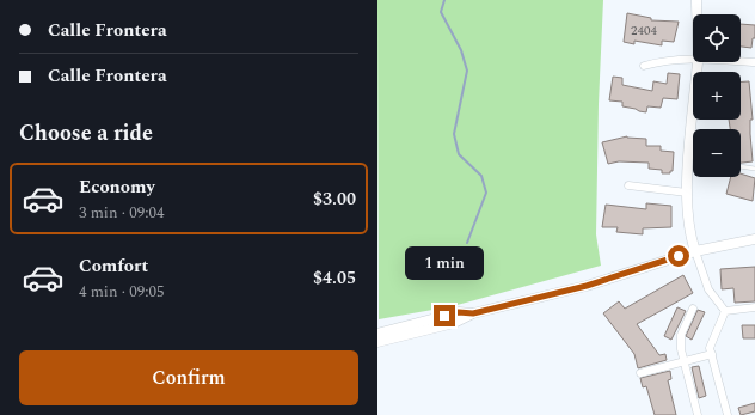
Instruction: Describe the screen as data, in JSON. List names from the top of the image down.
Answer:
{
  "house_numbers": ["2404"],
  "page": {
    "banner": ["Calle Frontera", "Calle Frontera"],
    "map_buttons": ["+", "−"],
    "heading": "Choose a ride",
    "list": [
      {
        "name": "Economy",
        "note": "3 min · 09:04",
        "value": "$3.00"
      },
      {
        "name": "Comfort",
        "note": "4 min · 09:05",
        "value": "$4.05"
      }
    ],
    "bubble": "1 min",
    "buttons": "Confirm"
  }
}
